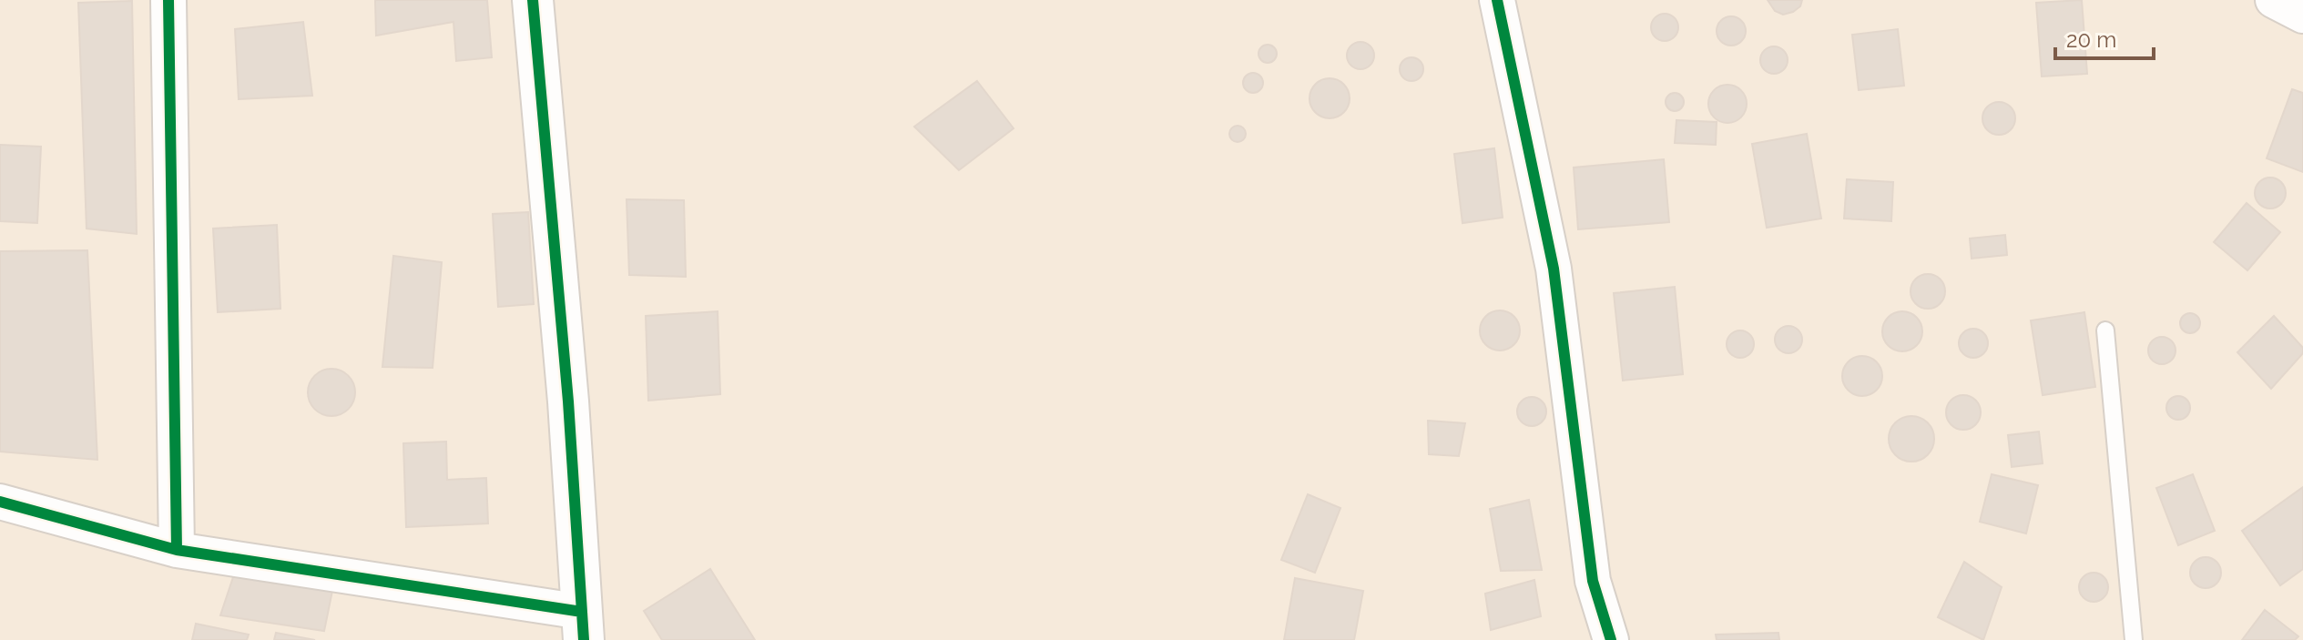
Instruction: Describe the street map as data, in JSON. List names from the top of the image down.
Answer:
{
  "scale_bar": "20 m"
}
